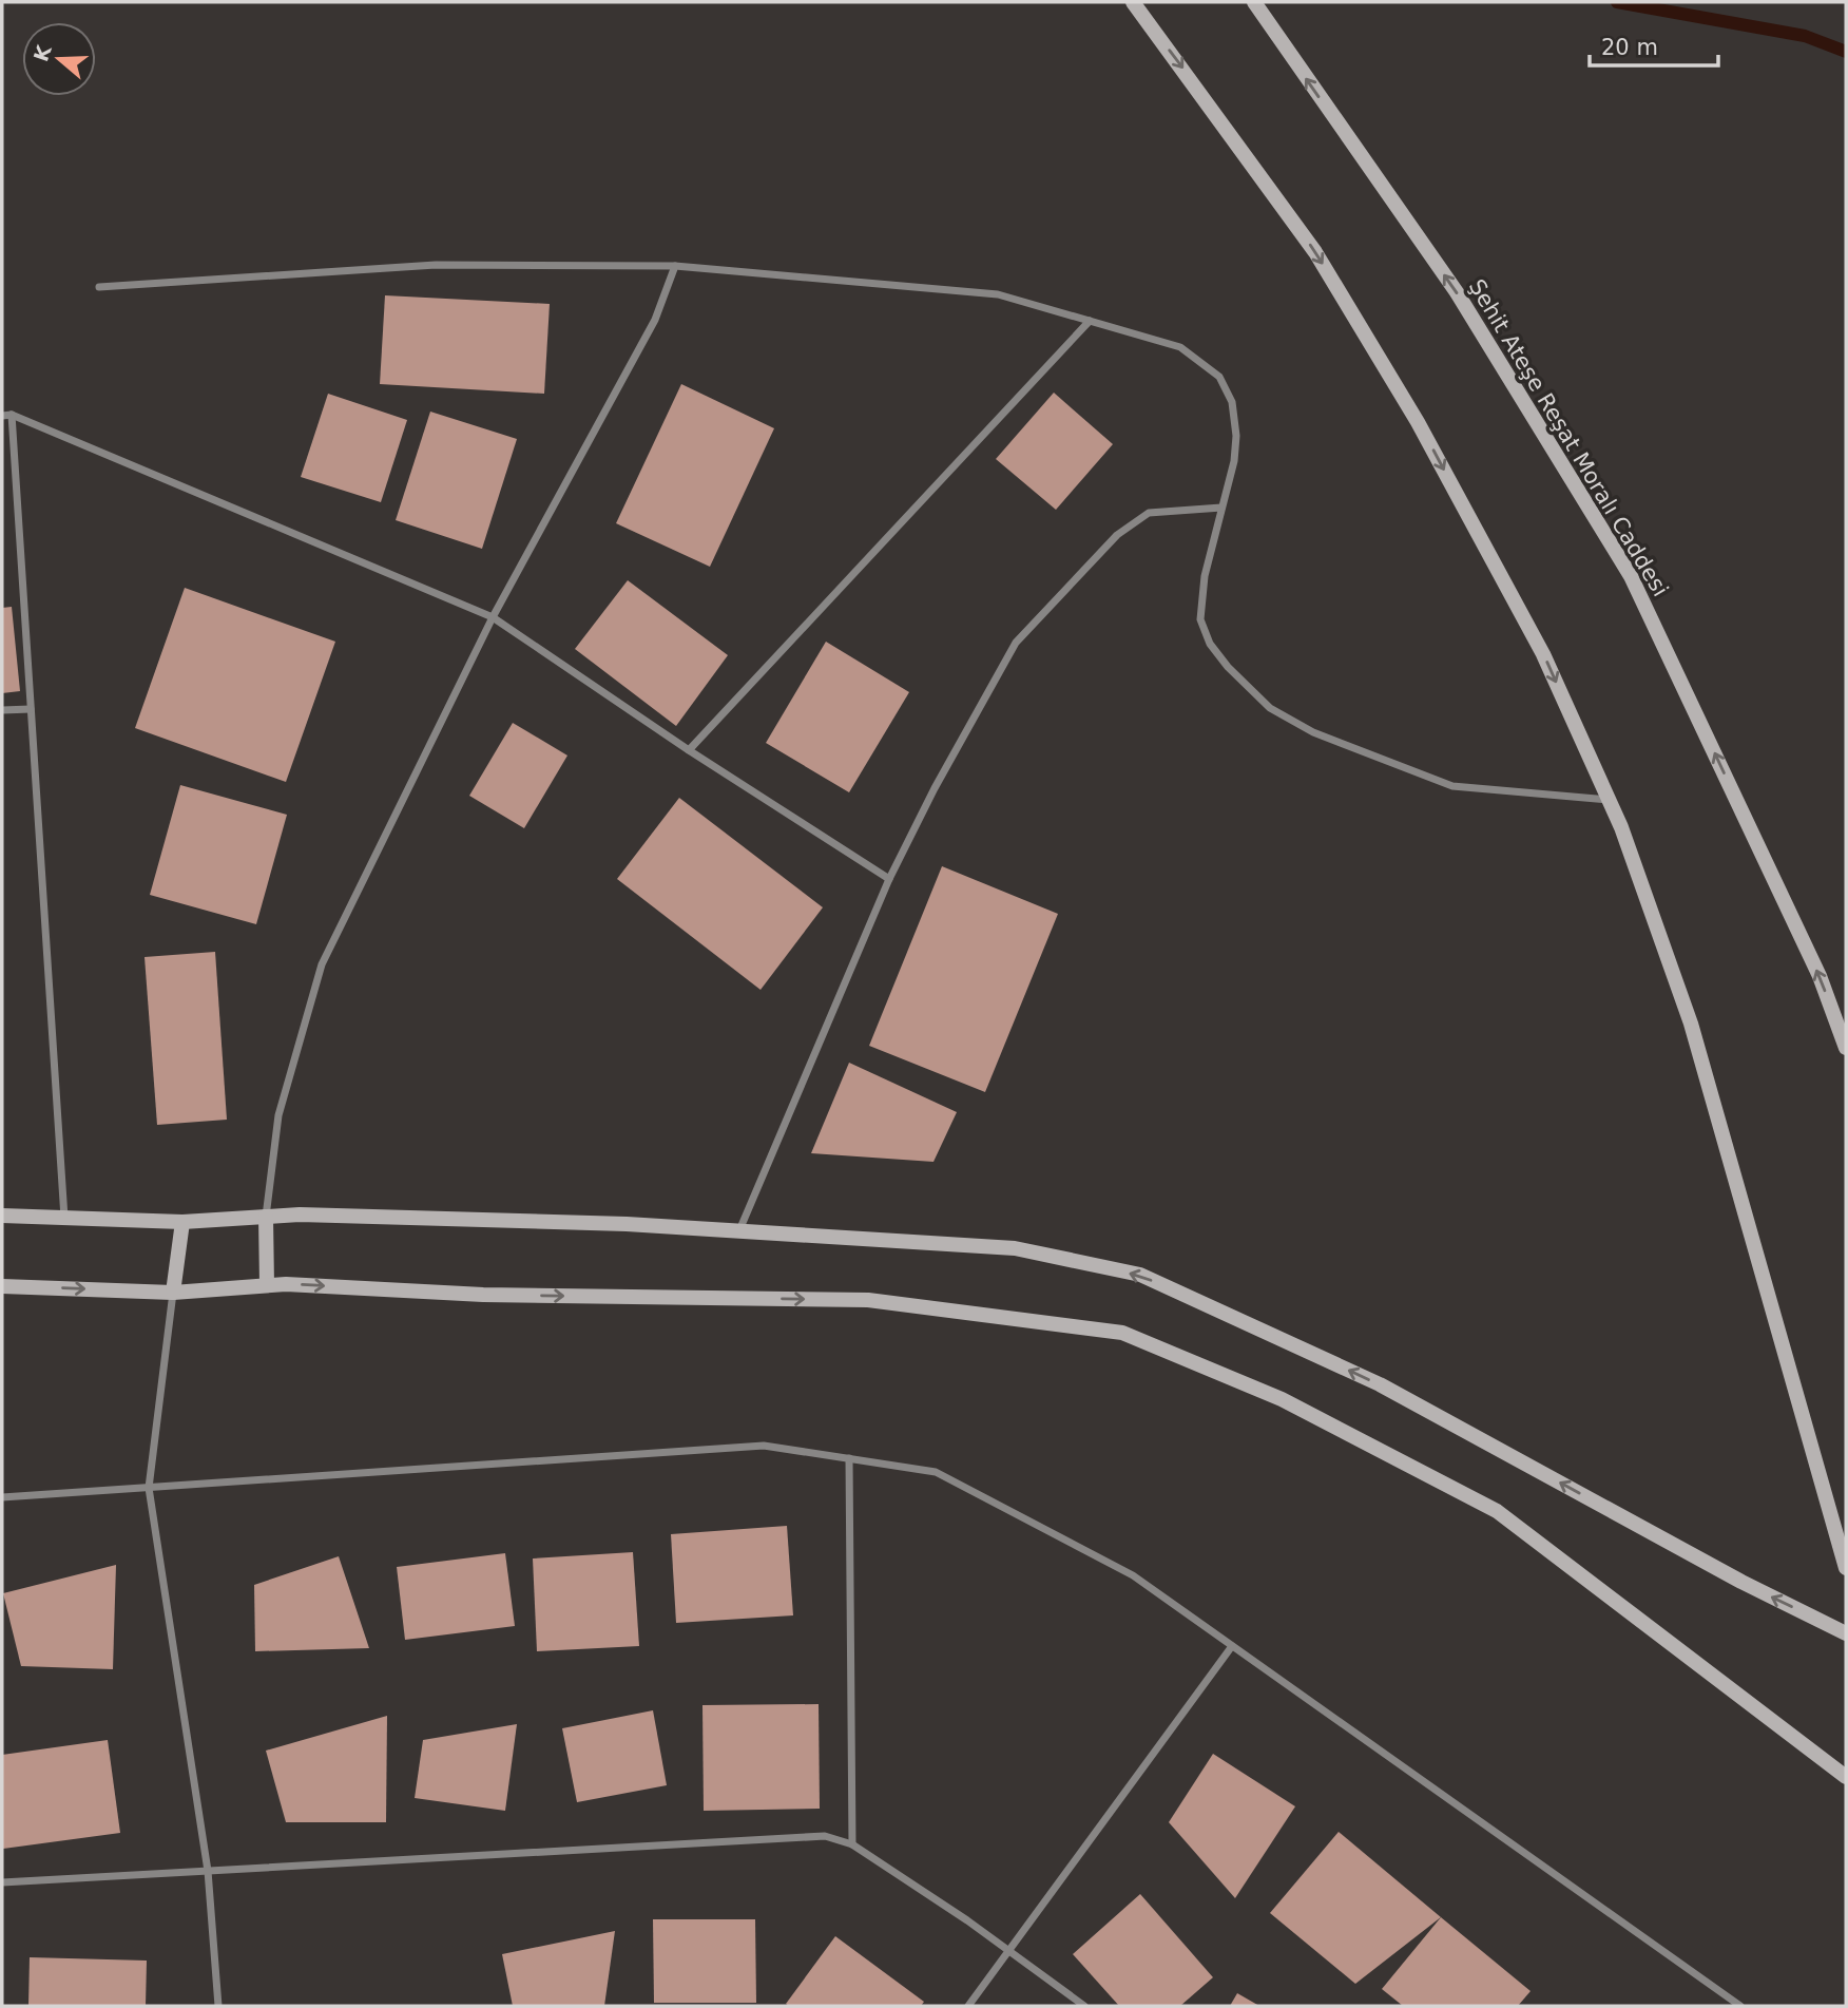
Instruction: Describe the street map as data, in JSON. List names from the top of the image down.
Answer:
{
  "streets": {
    "street": ["Şehit Ateşe Reşat Moralı Caddesi"]
  },
  "scale_bar": "20 m",
  "north": "left"
}
